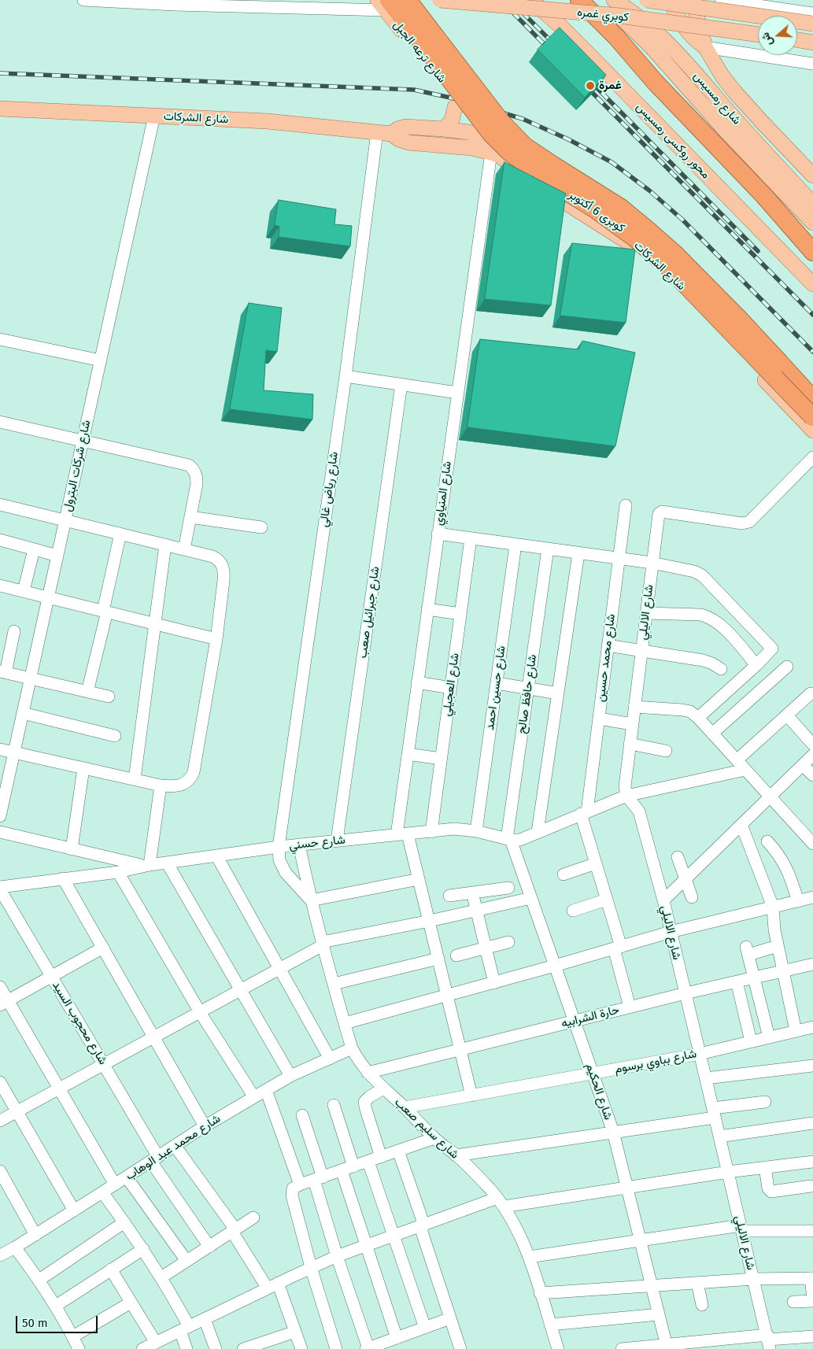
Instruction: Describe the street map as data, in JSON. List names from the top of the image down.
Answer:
{
  "streets": {
    "highway": ["كوبرى 6 أكتوبر"],
    "main road": [
      "كوبري غمره",
      "شارع ترعه الجبل",
      "شارع رمسيس",
      "شارع الشركات",
      "محور روكسى رمسيس"
    ],
    "street": [
      "شارع شركات البترول",
      "شارع رياض غالي",
      "شارع المنياوي",
      "شارع جبرائيل صعب",
      "شارع الاليلي",
      "شارع محمد حسين",
      "شارع العجيلي",
      "شارع حسين احمد",
      "شارع حافظ صالح",
      "شارع حسني",
      "حارة الشرابيه",
      "شارع محجوب السيد",
      "شارع بباوي برسوم",
      "شارع الحكيم",
      "شارع سليم صعب",
      "شارع محمد عبد الوهاب"
    ]
  },
  "crossings": [
    ["شارع ترعه الجبل", "شارع الشركات"],
    ["شارع ترعه الجبل", "كوبرى 6 أكتوبر"],
    ["شارع الشركات", "شارع شركات البترول"],
    ["شارع الشركات", "شارع رياض غالي"],
    ["شارع الشركات", "شارع المنياوي"],
    ["شارع رياض غالي", "شارع حسني"],
    ["شارع رياض غالي", "شارع سليم صعب"],
    ["شارع المنياوي", "شارع حسني"],
    ["شارع جبرائيل صعب", "شارع حسني"],
    ["شارع الاليلي", "شارع حسني"],
    ["شارع الاليلي", "حارة الشرابيه"],
    ["شارع الاليلي", "شارع بباوي برسوم"],
    ["شارع محمد حسين", "شارع حسني"],
    ["شارع العجيلي", "شارع حسني"],
    ["شارع حسين احمد", "شارع حسني"],
    ["شارع حافظ صالح", "شارع حسني"],
    ["شارع حافظ صالح", "شارع الحكيم"],
    ["شارع حسني", "شارع الحكيم"],
    ["شارع حسني", "شارع سليم صعب"],
    ["حارة الشرابيه", "شارع الحكيم"],
    ["حارة الشرابيه", "شارع سليم صعب"],
    ["شارع محجوب السيد", "شارع محمد عبد الوهاب"],
    ["شارع بباوي برسوم", "شارع الحكيم"],
    ["شارع بباوي برسوم", "شارع سليم صعب"],
    ["شارع سليم صعب", "شارع محمد عبد الوهاب"]
  ],
  "places": ["غمرة"],
  "scale_bar": "50 m",
  "north": "left"
}
